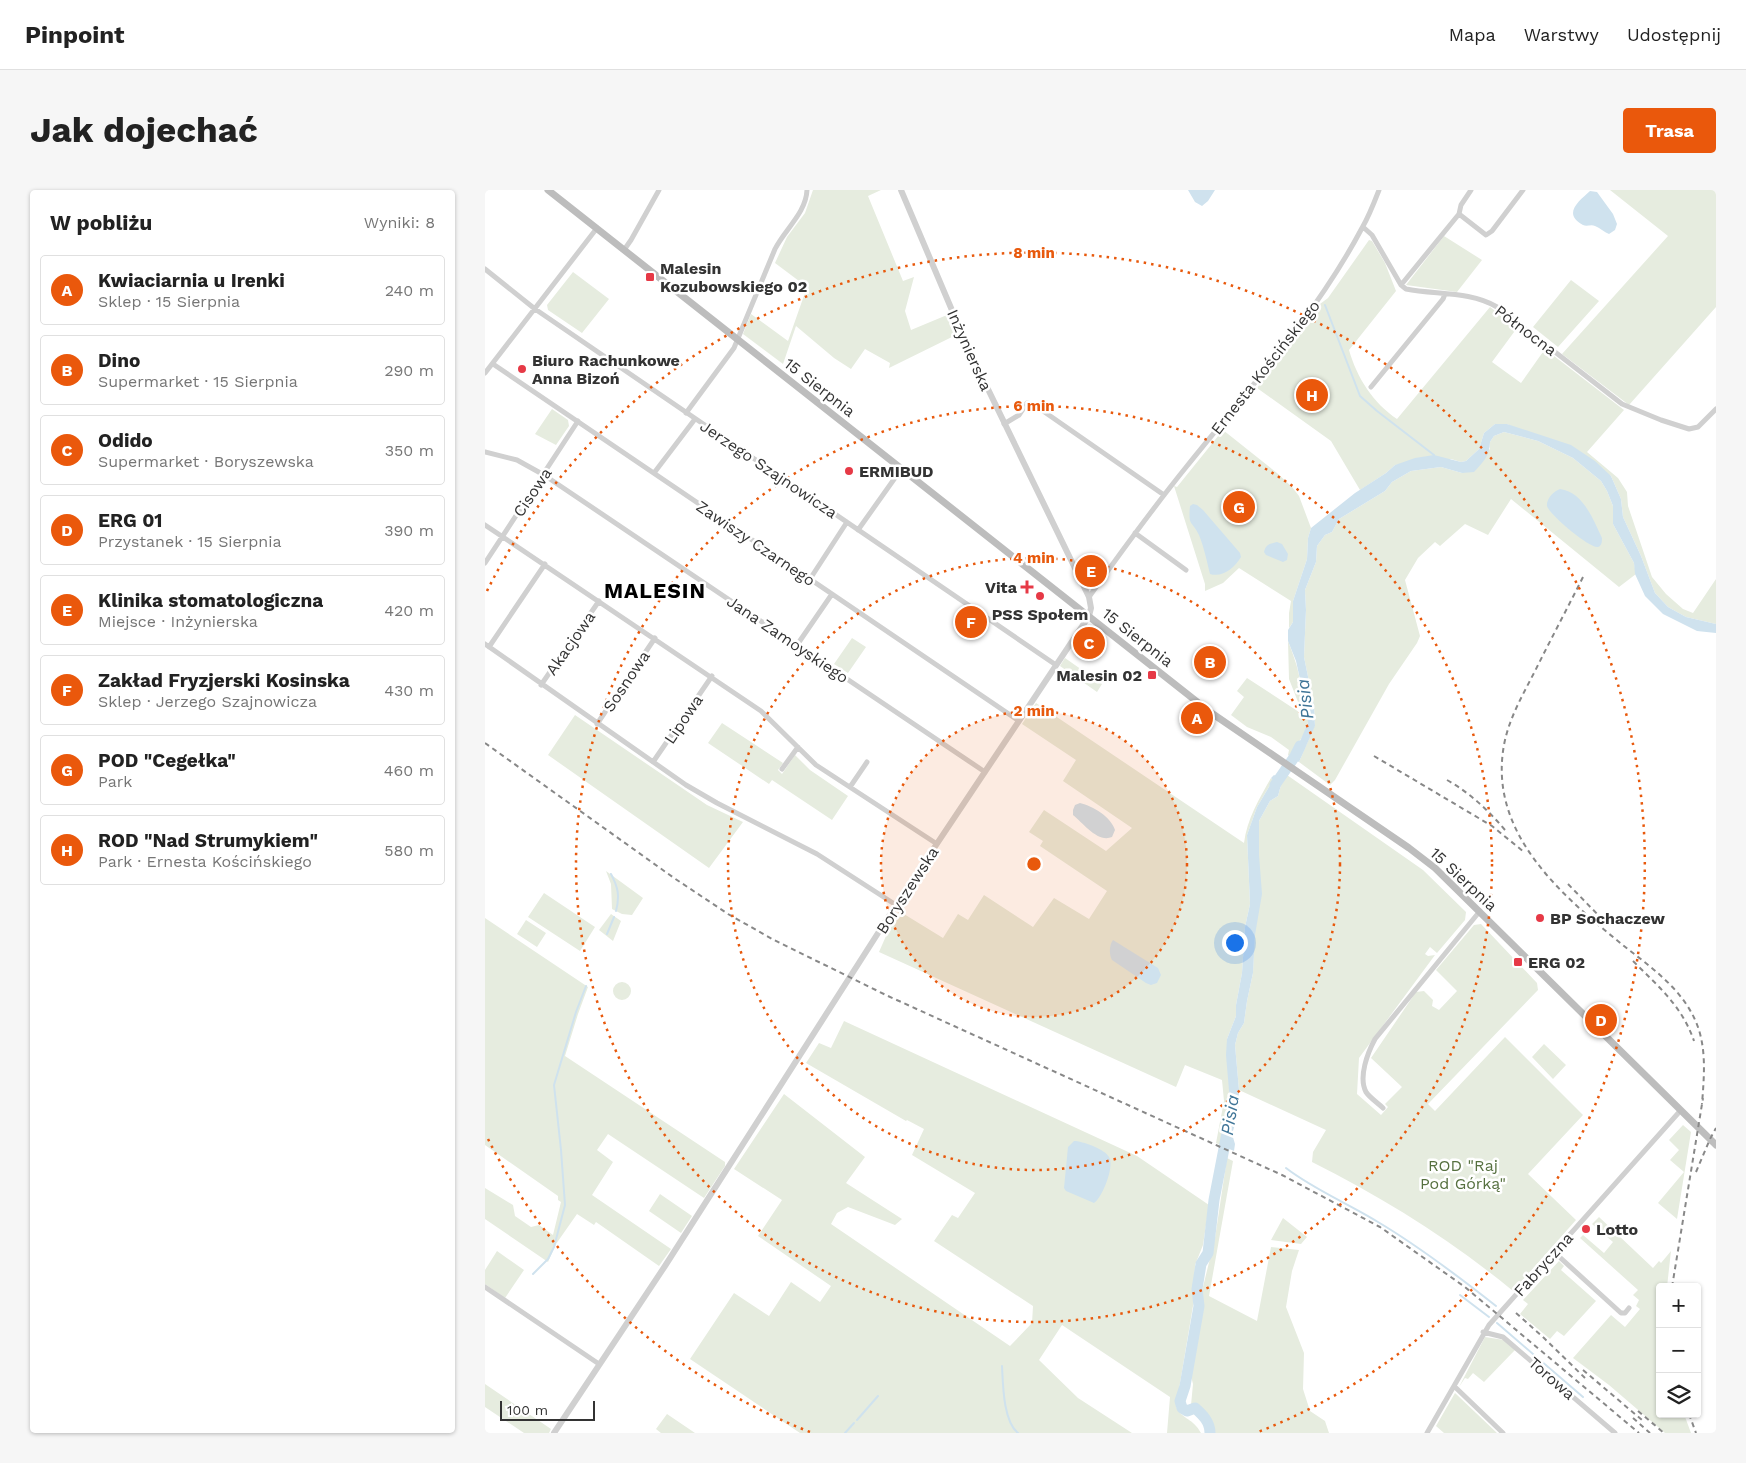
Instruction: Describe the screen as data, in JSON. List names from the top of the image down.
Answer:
{
  "streets": {
    "main road": ["15 Sierpnia"],
    "street": [
      "Północna",
      "Inżynierska",
      "Ernesta Kościńskiego",
      "Jerzego Szajnowicza",
      "Cisowa",
      "Zawiszy Czarnego",
      "Jana Zamoyskiego",
      "Akacjowa",
      "Sosnowa",
      "Lipowa",
      "Boryszewska",
      "Fabryczna",
      "Torowa"
    ]
  },
  "crossings": [
    ["Inżynierska", "Ernesta Kościńskiego"],
    ["Inżynierska", "15 Sierpnia"],
    ["Inżynierska", "Boryszewska"],
    ["15 Sierpnia", "Boryszewska"],
    ["15 Sierpnia", "Fabryczna"],
    ["Jerzego Szajnowicza", "Boryszewska"],
    ["Cisowa", "Zawiszy Czarnego"],
    ["Cisowa", "Jana Zamoyskiego"],
    ["Zawiszy Czarnego", "Boryszewska"],
    ["Jana Zamoyskiego", "Boryszewska"],
    ["Fabryczna", "Torowa"]
  ],
  "districts": ["MALESIN"],
  "water": ["Pisia"],
  "parks": ["ROD \"Raj Pod Górką\""],
  "places": {
    "transit": ["Malesin Kozubowskiego 02", "Malesin 02", "ERG 02"],
    "other": [
      "Biuro Rachunkowe Anna Bizoń",
      "ERMIBUD",
      "PSS Społem",
      "BP Sochaczew",
      "Lotto"
    ],
    "health": ["Vita"]
  },
  "scale_bar": "100 m",
  "page": {
    "header": "Pinpoint",
    "nav": ["Mapa", "Warstwy", "Udostępnij"],
    "buttons": "Trasa",
    "title": "Jak dojechać",
    "heading": ["W pobliżu", "Wyniki: 8"],
    "list": [
      {
        "mark": "A",
        "name": "Kwiaciarnia u Irenki",
        "note": "Sklep · 15 Sierpnia",
        "value": "240 m"
      },
      {
        "mark": "B",
        "name": "Dino",
        "note": "Supermarket · 15 Sierpnia",
        "value": "290 m"
      },
      {
        "mark": "C",
        "name": "Odido",
        "note": "Supermarket · Boryszewska",
        "value": "350 m"
      },
      {
        "mark": "D",
        "name": "ERG 01",
        "note": "Przystanek · 15 Sierpnia",
        "value": "390 m"
      },
      {
        "mark": "E",
        "name": "Klinika stomatologiczna",
        "note": "Miejsce · Inżynierska",
        "value": "420 m"
      },
      {
        "mark": "F",
        "name": "Zakład Fryzjerski Kosinska",
        "note": "Sklep · Jerzego Szajnowicza",
        "value": "430 m"
      },
      {
        "mark": "G",
        "name": "POD \"Cegełka\"",
        "note": "Park",
        "value": "460 m"
      },
      {
        "mark": "H",
        "name": "ROD \"Nad Strumykiem\"",
        "note": "Park · Ernesta Kościńskiego",
        "value": "580 m"
      }
    ],
    "pins": [
      "H",
      "G",
      "E",
      "F",
      "C",
      "B",
      "A",
      "D"
    ],
    "map_buttons": ["+", "−"],
    "scale": "100 m"
  },
  "rings": [
    "8 min",
    "6 min",
    "4 min",
    "2 min"
  ]
}
